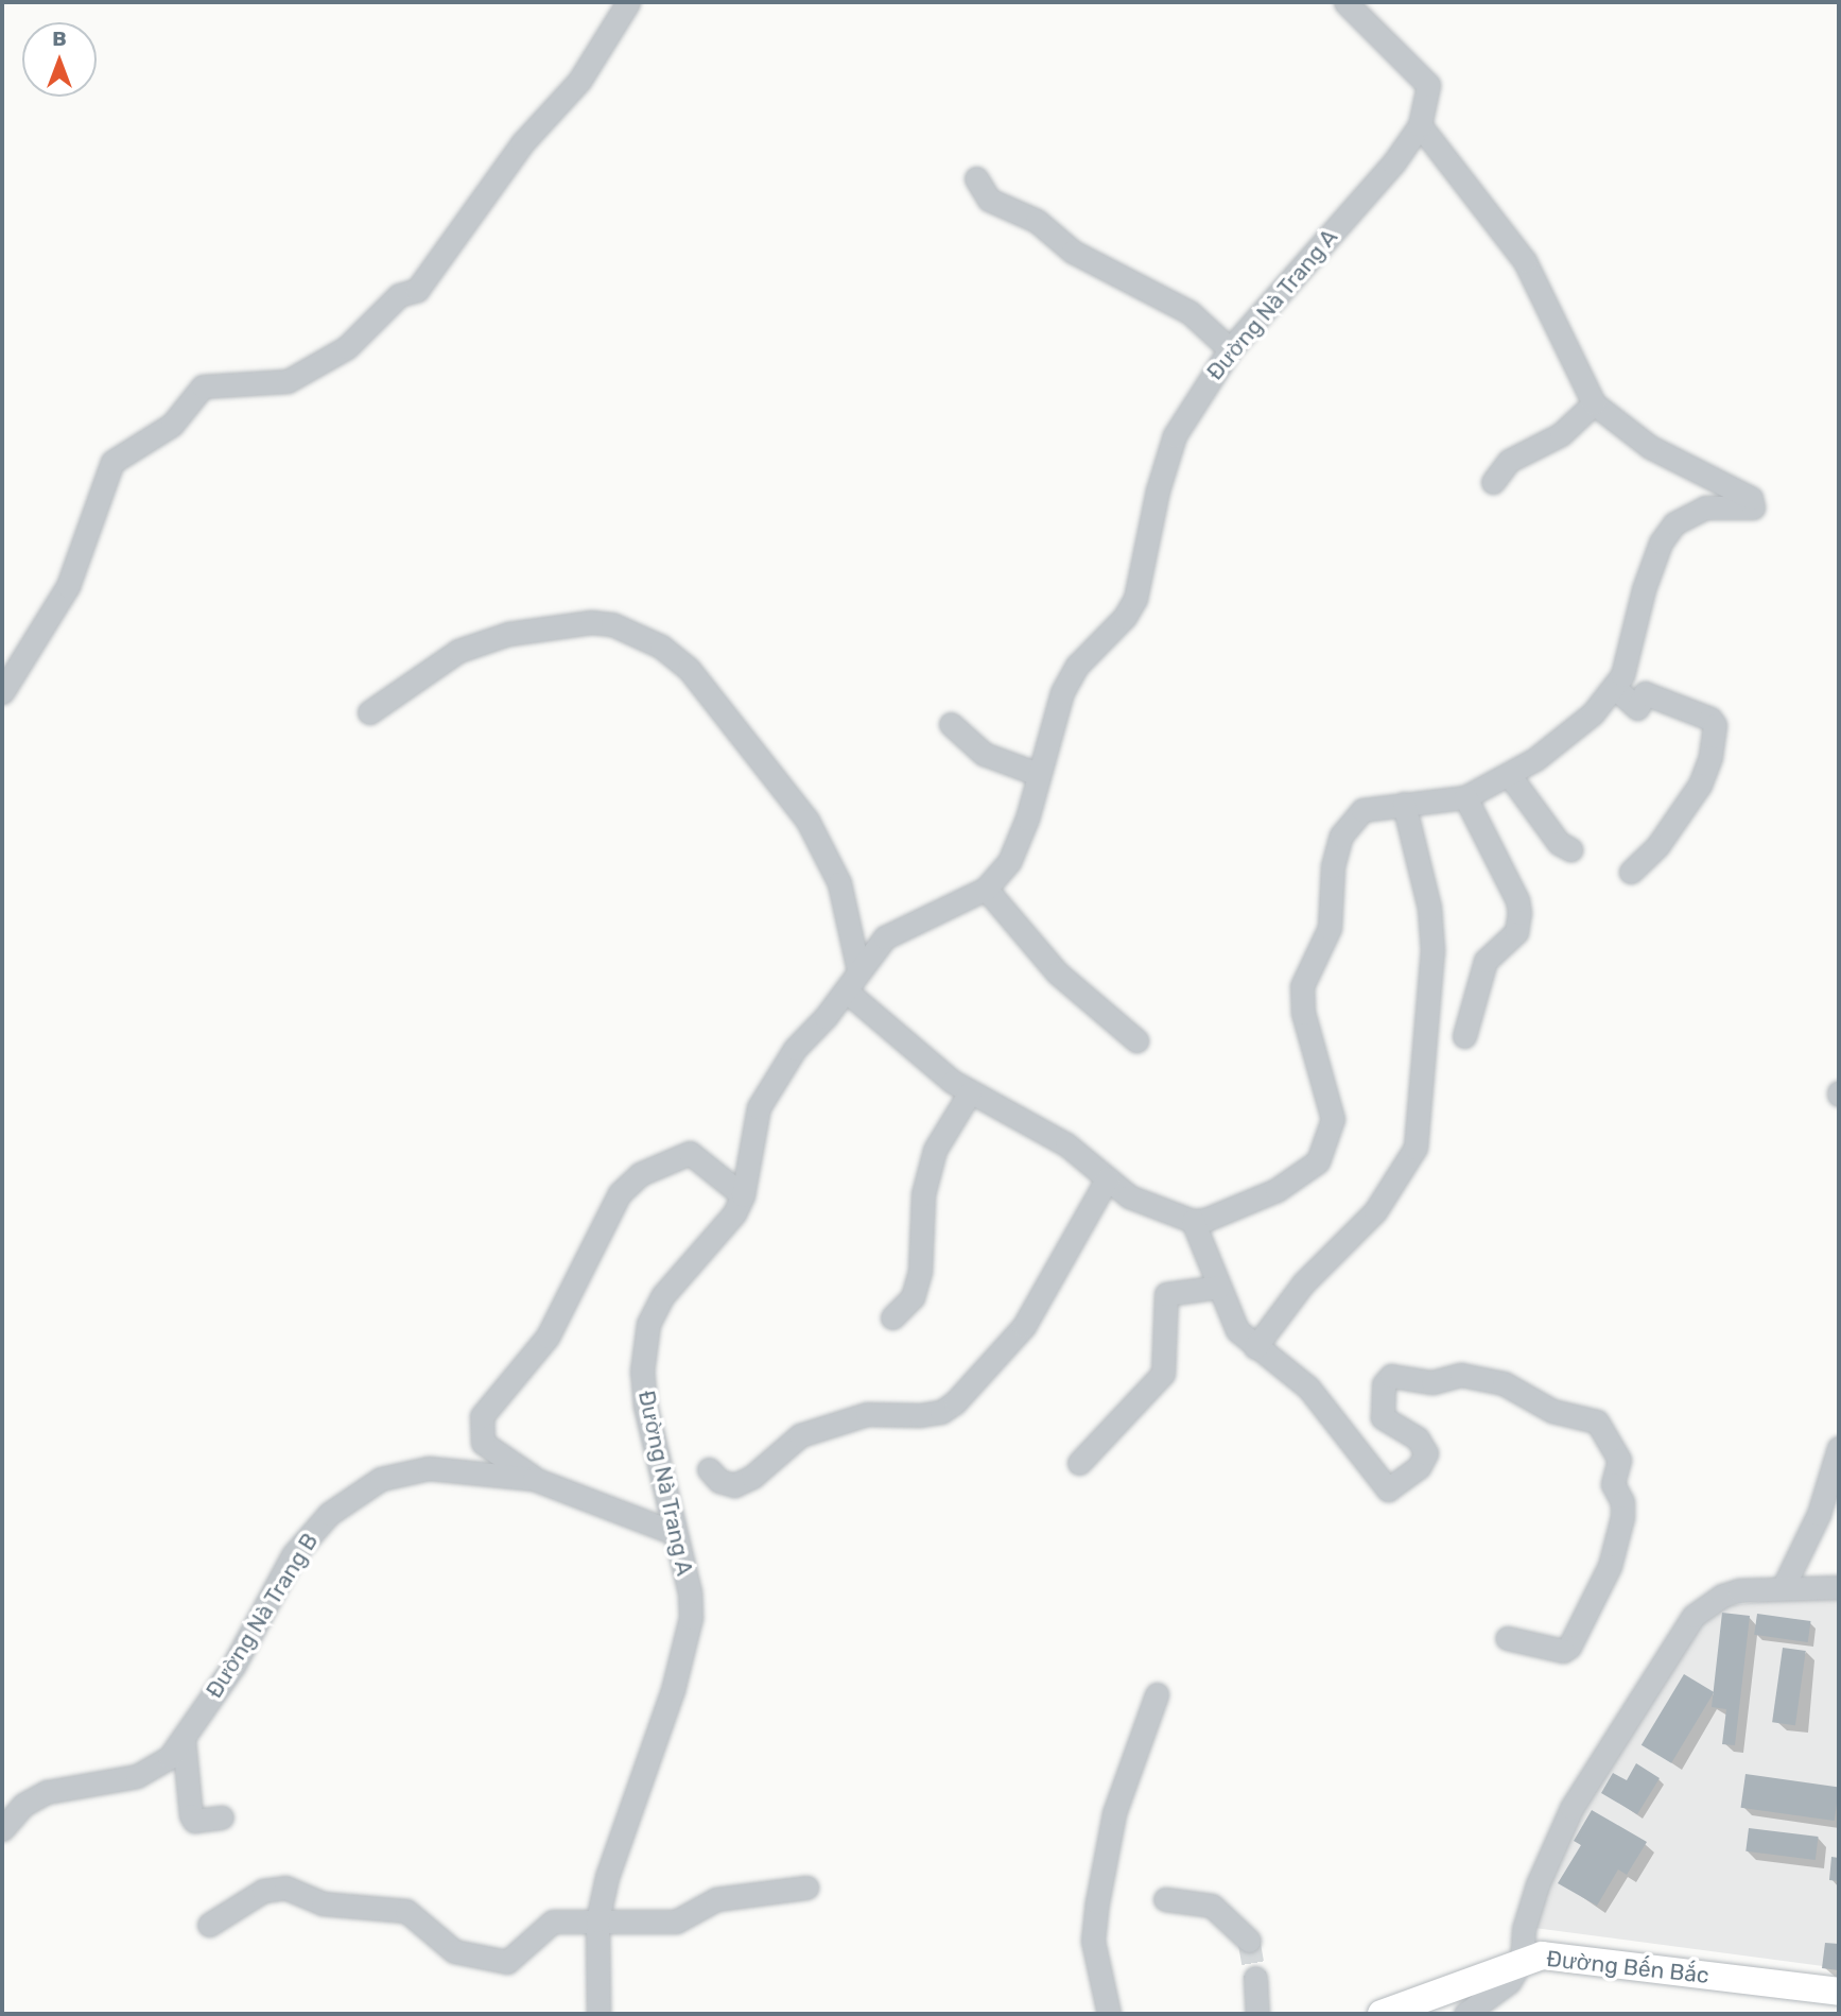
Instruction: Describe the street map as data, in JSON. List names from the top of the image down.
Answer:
{
  "streets": {
    "main road": ["Đường Bến Bắc"],
    "street": ["Đường Nà Trang A", "Đường Nà Trang B"]
  },
  "crossings": [
    ["Đường Nà Trang A", "Đường Nà Trang B"]
  ],
  "north": "top"
}
